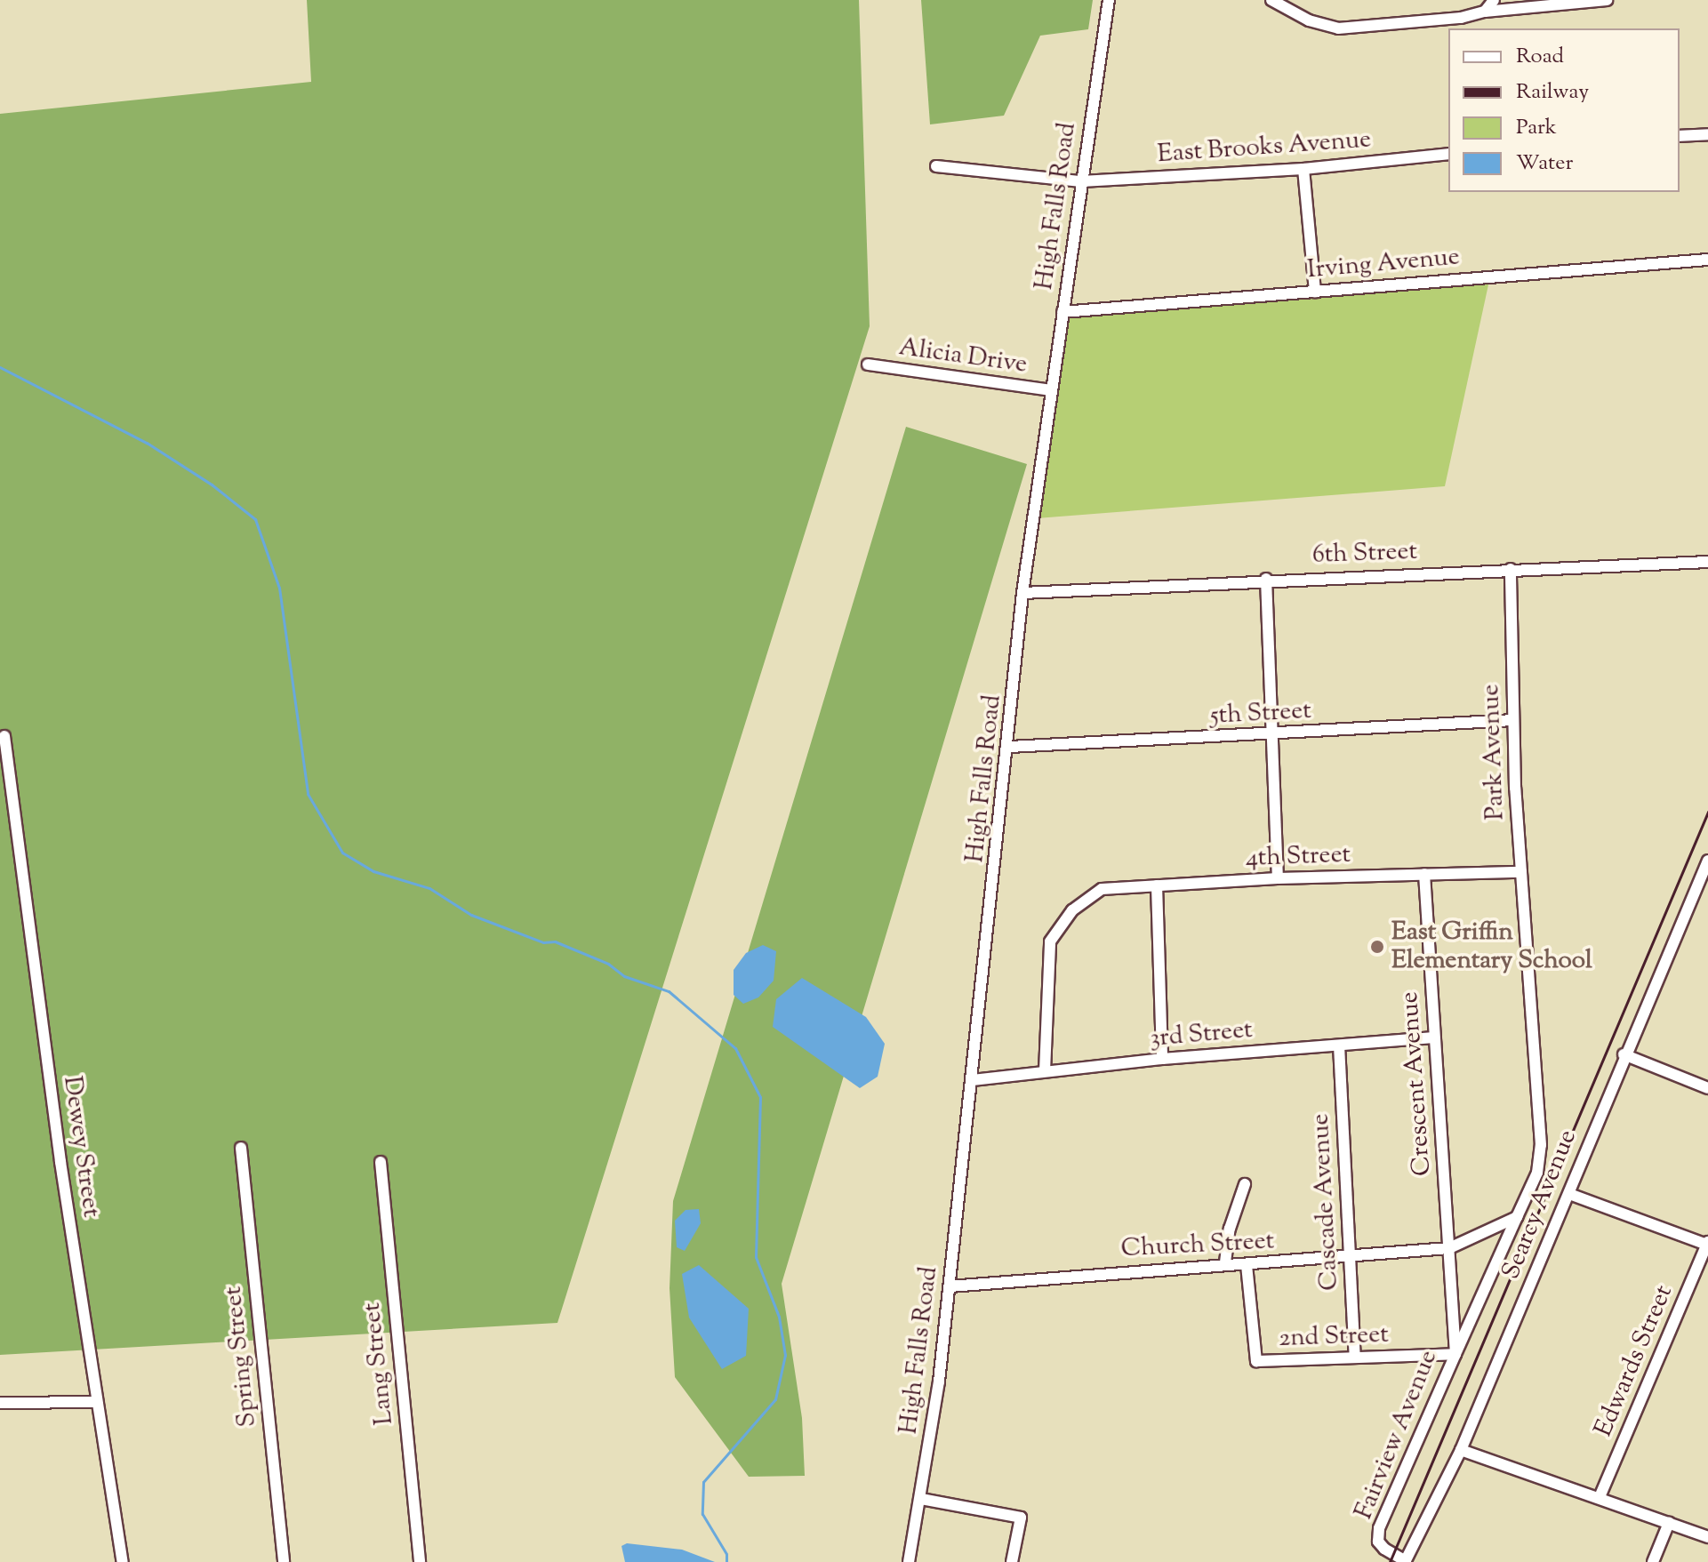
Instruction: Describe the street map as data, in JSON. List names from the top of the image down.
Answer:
{
  "streets": {
    "street": [
      "East Brooks Avenue",
      "High Falls Road",
      "Irving Avenue",
      "Alicia Drive",
      "6th Street",
      "5th Street",
      "Park Avenue",
      "4th Street",
      "3rd Street",
      "Crescent Avenue",
      "Dewey Street",
      "Cascade Avenue",
      "Searcy Avenue",
      "Church Street",
      "2nd Street",
      "Spring Street",
      "Edwards Street",
      "Lang Street",
      "Fairview Avenue"
    ]
  },
  "crossings": [
    ["East Brooks Avenue", "High Falls Road"],
    ["High Falls Road", "Irving Avenue"],
    ["High Falls Road", "Alicia Drive"],
    ["High Falls Road", "6th Street"],
    ["High Falls Road", "5th Street"],
    ["High Falls Road", "3rd Street"],
    ["High Falls Road", "Church Street"],
    ["6th Street", "Park Avenue"],
    ["5th Street", "Park Avenue"],
    ["Park Avenue", "4th Street"],
    ["4th Street", "3rd Street"],
    ["4th Street", "Crescent Avenue"],
    ["3rd Street", "Crescent Avenue"],
    ["3rd Street", "Cascade Avenue"],
    ["Crescent Avenue", "Church Street"],
    ["Crescent Avenue", "Fairview Avenue"],
    ["Cascade Avenue", "Church Street"],
    ["Cascade Avenue", "2nd Street"],
    ["Searcy Avenue", "Fairview Avenue"],
    ["Church Street", "2nd Street"],
    ["Church Street", "Fairview Avenue"],
    ["2nd Street", "Fairview Avenue"]
  ],
  "places": ["East Griffin Elementary School"],
  "legend": [
    "Road",
    "Railway",
    "Park",
    "Water"
  ]
}
